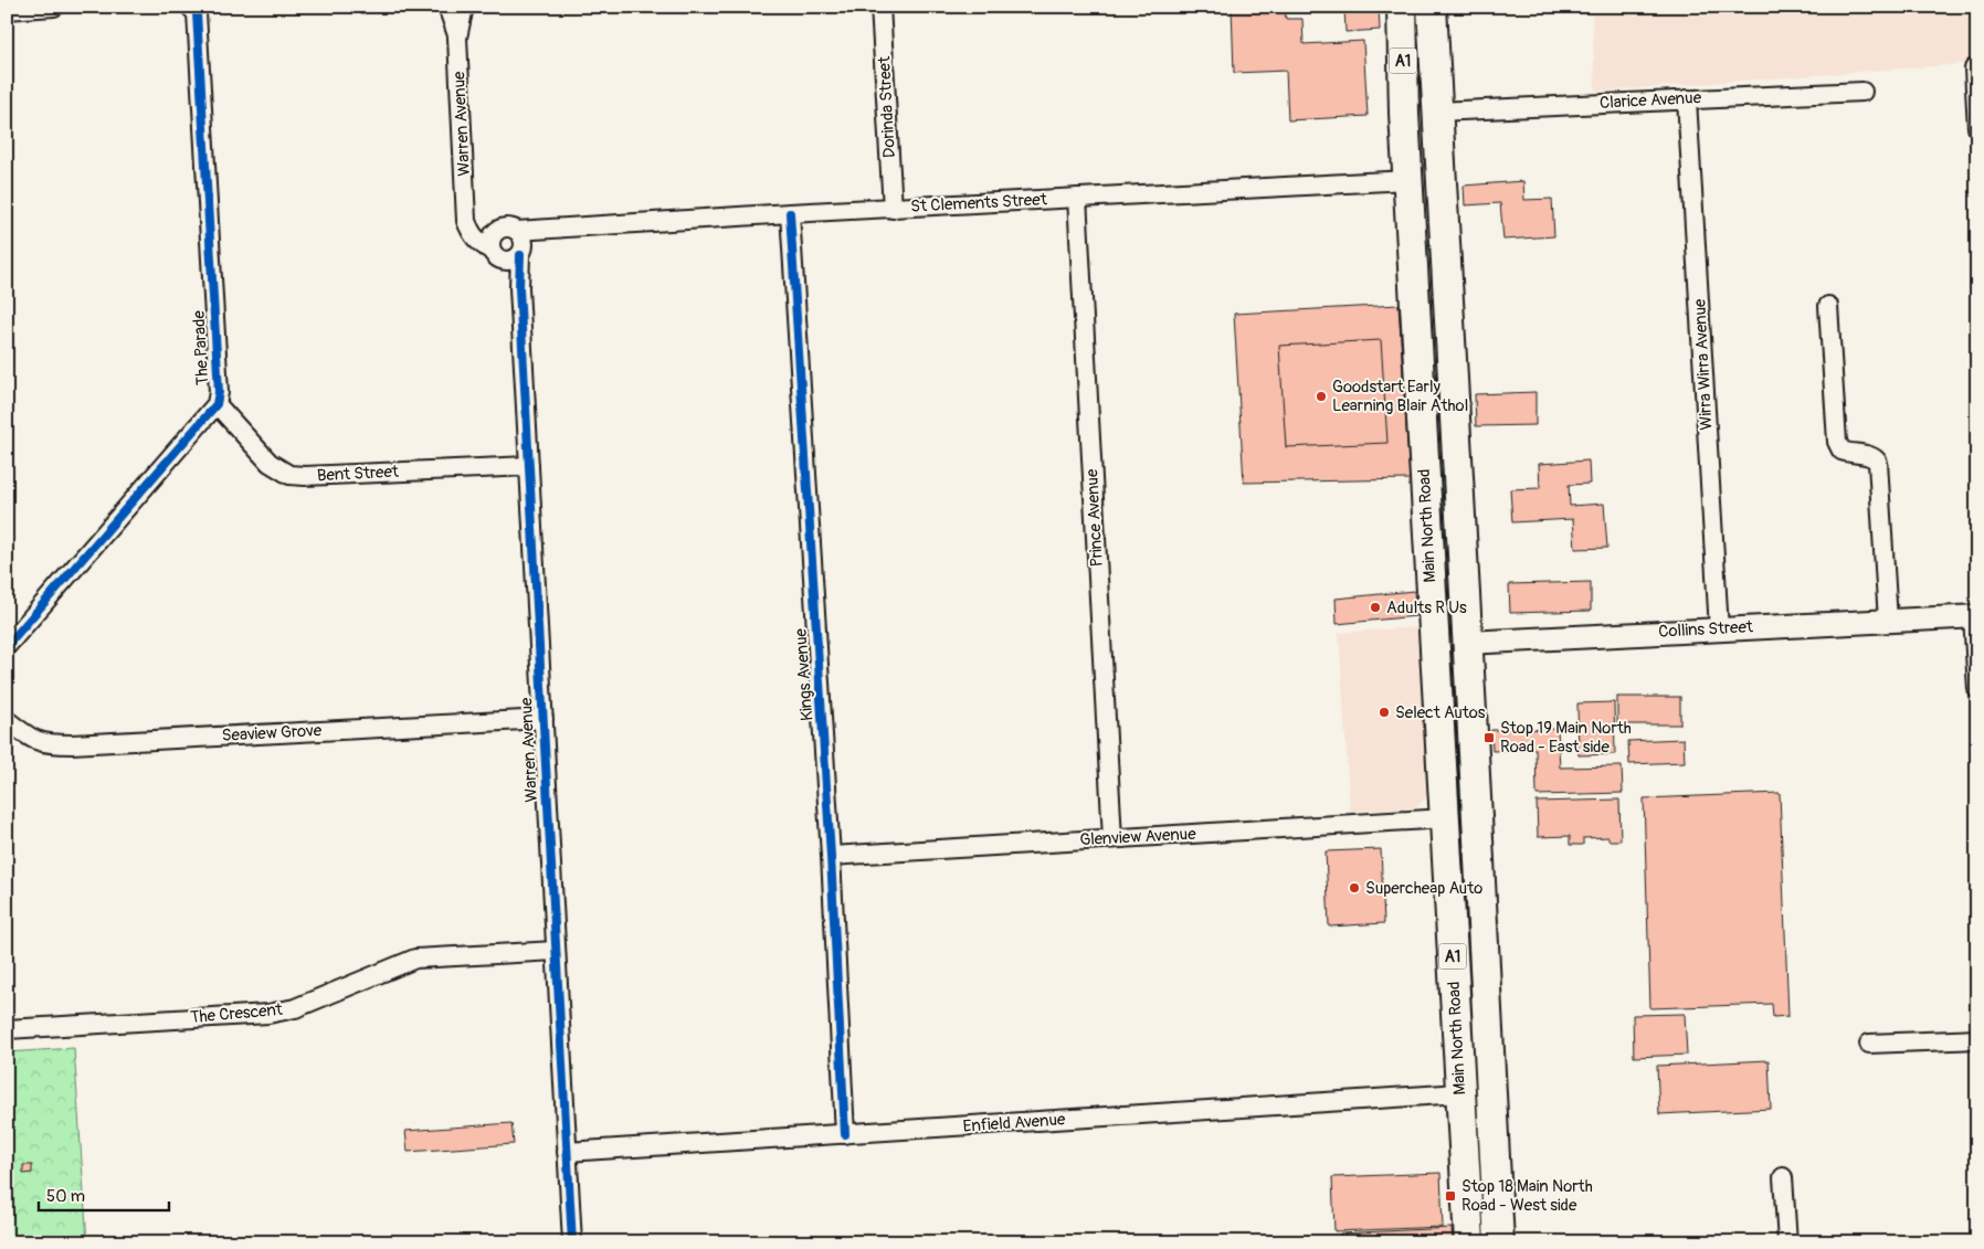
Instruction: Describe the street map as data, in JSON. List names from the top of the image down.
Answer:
{
  "streets": {
    "highway": ["A1", "Main North Road", "Collins Street"],
    "street": [
      "Clarice Avenue",
      "Dorinda Street",
      "Warren Avenue",
      "St Clements Street",
      "The Parade",
      "Wirra Wirra Avenue",
      "Bent Street",
      "Prince Avenue",
      "Kings Avenue",
      "Seaview Grove",
      "Glenview Avenue",
      "The Crescent",
      "Enfield Avenue"
    ]
  },
  "crossings": [
    ["Clarice Avenue", "Wirra Wirra Avenue"],
    ["Clarice Avenue", "Main North Road"],
    ["Dorinda Street", "St Clements Street"],
    ["Warren Avenue", "St Clements Street"],
    ["Warren Avenue", "Bent Street"],
    ["Warren Avenue", "Seaview Grove"],
    ["Warren Avenue", "The Crescent"],
    ["Warren Avenue", "Enfield Avenue"],
    ["St Clements Street", "Prince Avenue"],
    ["St Clements Street", "Main North Road"],
    ["St Clements Street", "Kings Avenue"],
    ["The Parade", "Bent Street"],
    ["Wirra Wirra Avenue", "Collins Street"],
    ["Prince Avenue", "Glenview Avenue"],
    ["Main North Road", "Collins Street"],
    ["Main North Road", "Glenview Avenue"],
    ["Main North Road", "Enfield Avenue"],
    ["Kings Avenue", "Glenview Avenue"],
    ["Kings Avenue", "Enfield Avenue"]
  ],
  "places": {
    "other": [
      "Goodstart Early Learning Blair Athol",
      "Adults R Us",
      "Select Autos",
      "Supercheap Auto"
    ],
    "transit": ["Stop 19 Main North Road - East side", "Stop 18 Main North Road - West side"]
  },
  "scale_bar": "50 m"
}
